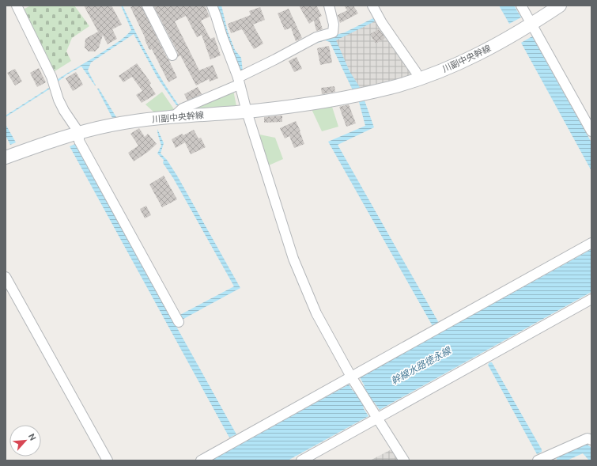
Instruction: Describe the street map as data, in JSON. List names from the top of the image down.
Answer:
{
  "streets": {
    "street": ["川副中央幹線"]
  },
  "water": ["幹線水路徳永線"],
  "north": "top right"
}
